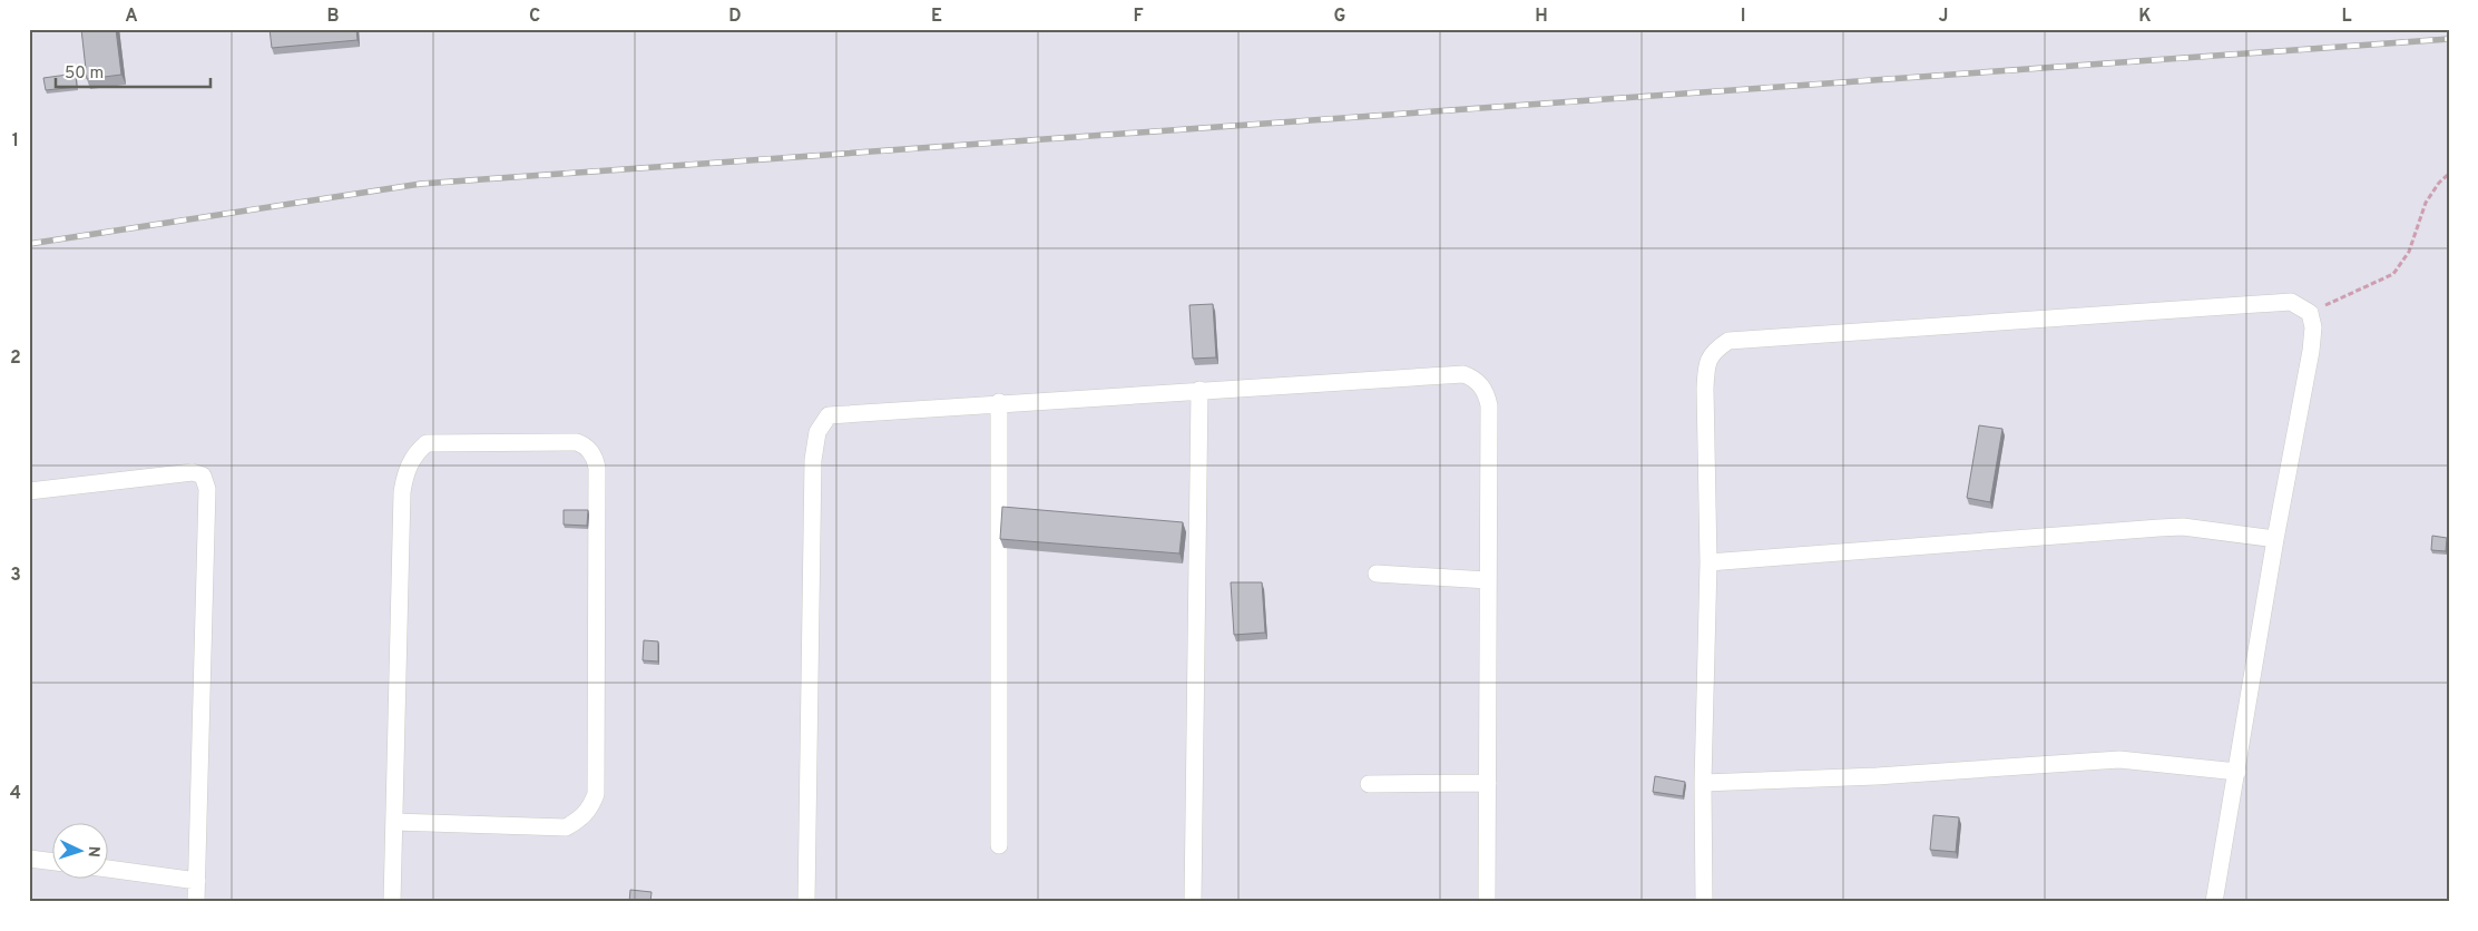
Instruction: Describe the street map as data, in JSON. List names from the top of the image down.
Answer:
{
  "scale_bar": "50 m",
  "north": "right",
  "grid": {
    "columns": [
      "A",
      "B",
      "C",
      "D",
      "E",
      "F",
      "G",
      "H",
      "I",
      "J",
      "K",
      "L"
    ],
    "rows": [
      "1",
      "2",
      "3",
      "4"
    ]
  }
}
